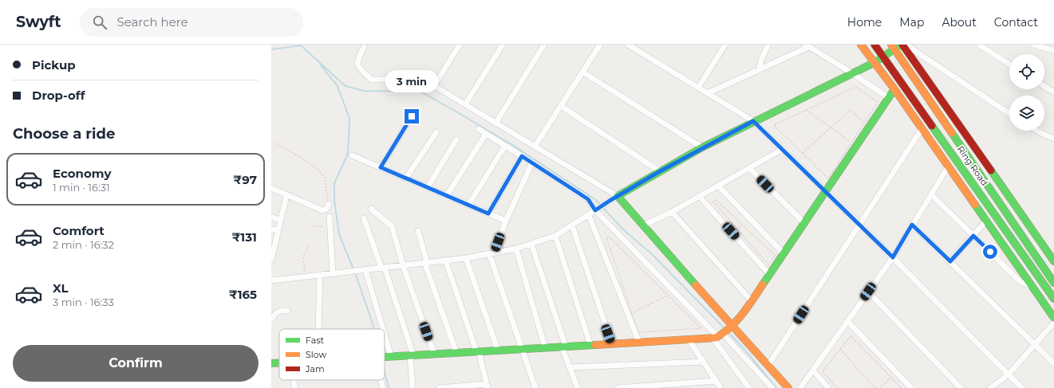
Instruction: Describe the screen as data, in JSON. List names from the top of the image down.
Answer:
{
  "streets": {
    "main road": ["Ring Road"]
  },
  "legend": ["Fast", "Slow", "Jam"],
  "page": {
    "header": "Swyft",
    "search": "Search here",
    "nav": [
      "Home",
      "Map",
      "About",
      "Contact"
    ],
    "banner": ["Pickup", "Drop-off"],
    "bubble": "3 min",
    "heading": "Choose a ride",
    "list": [
      {
        "name": "Economy",
        "note": "1 min · 16:31",
        "value": "₹97"
      },
      {
        "name": "Comfort",
        "note": "2 min · 16:32",
        "value": "₹131"
      },
      {
        "name": "XL",
        "note": "3 min · 16:33",
        "value": "₹165"
      }
    ],
    "buttons": "Confirm"
  }
}
